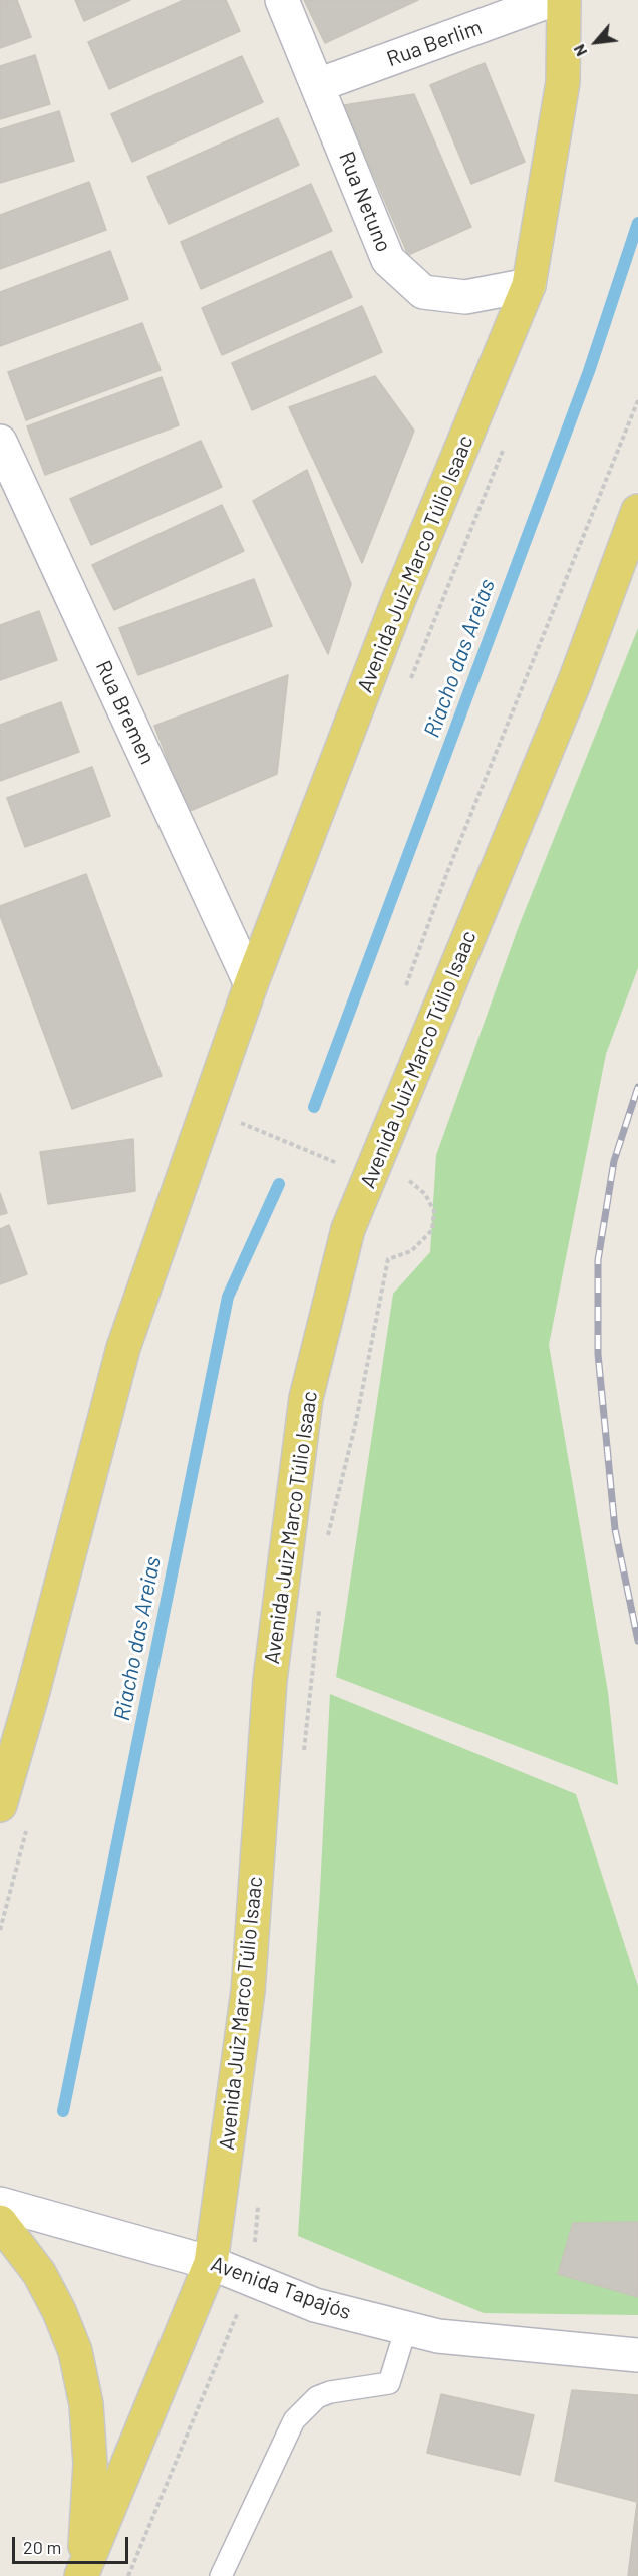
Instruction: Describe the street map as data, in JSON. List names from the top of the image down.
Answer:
{
  "streets": {
    "main road": ["Avenida Juiz Marco Túlio Isaac"],
    "street": [
      "Rua Berlim",
      "Rua Netuno",
      "Rua Bremen",
      "Avenida Tapajós"
    ]
  },
  "crossings": [
    ["Rua Berlim", "Rua Netuno"],
    ["Rua Netuno", "Avenida Juiz Marco Túlio Isaac"],
    ["Avenida Juiz Marco Túlio Isaac", "Rua Bremen"],
    ["Avenida Juiz Marco Túlio Isaac", "Avenida Tapajós"]
  ],
  "water": ["Riacho das Areias"],
  "scale_bar": "20 m",
  "north": "bottom left"
}
